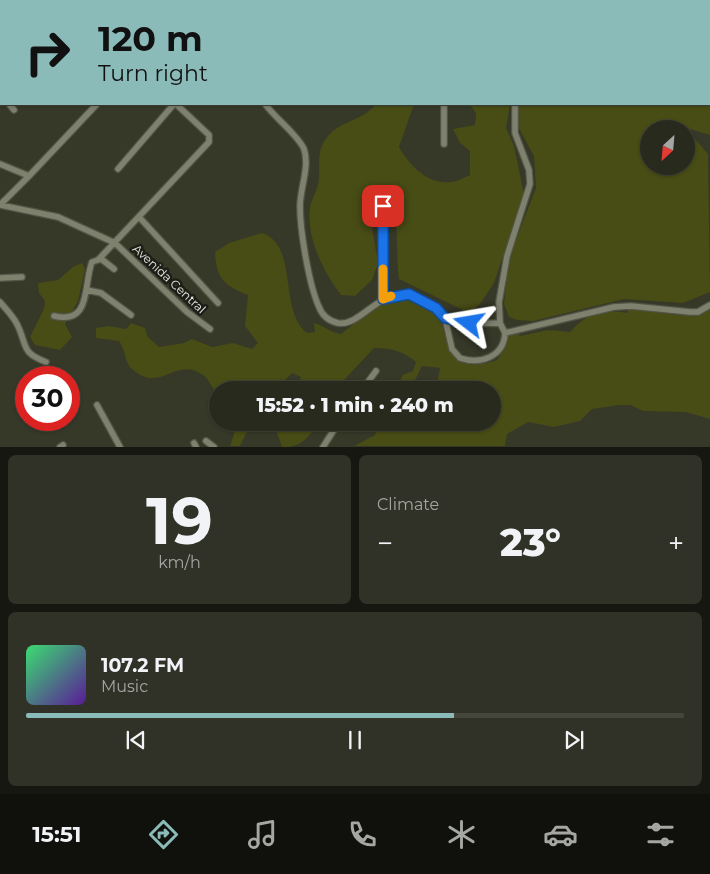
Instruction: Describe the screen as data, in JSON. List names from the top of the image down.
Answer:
{
  "streets": {
    "street": ["Avenida Central"]
  },
  "north": "bottom left",
  "page": {
    "turn": ["120 m", "Turn right"],
    "limit": "30",
    "trip": "15:52 · 1 min · 240 m",
    "tile": [
      ["19", "km/h"],
      "Climate"
    ],
    "heat": ["−", "23°", "+"],
    "song": ["107.2 FM", "Music"],
    "tabs": "15:51"
  }
}
